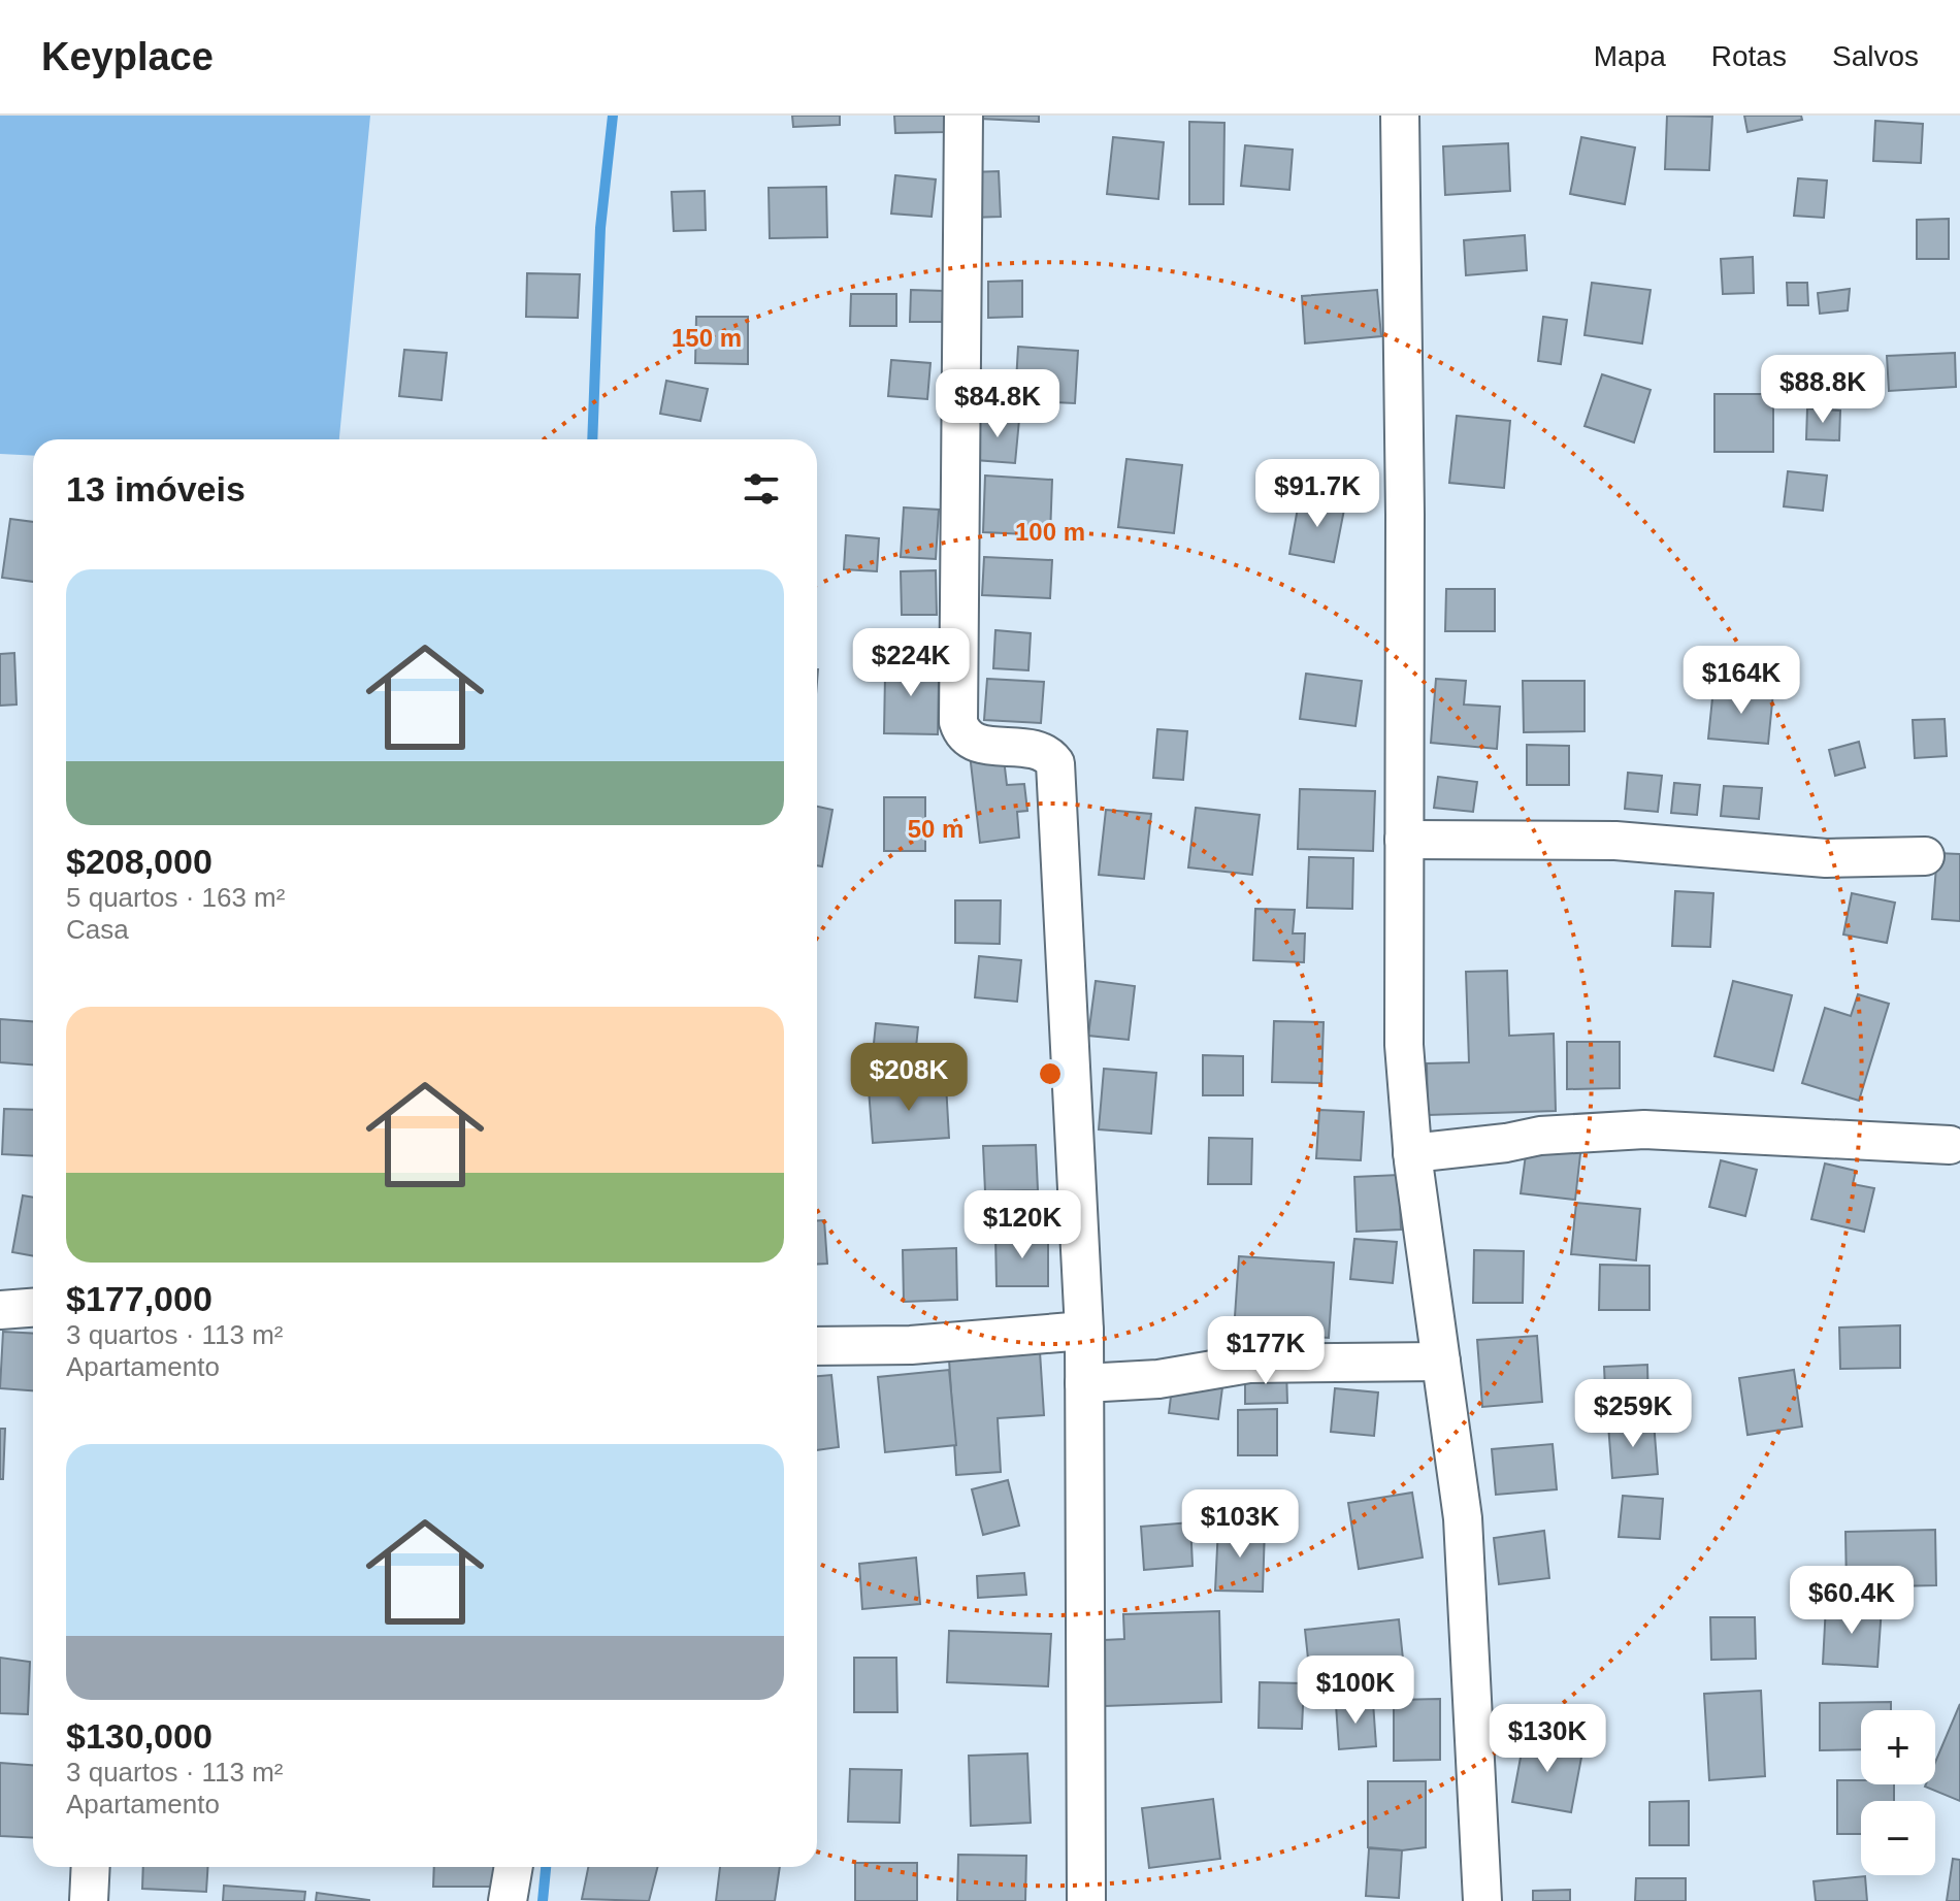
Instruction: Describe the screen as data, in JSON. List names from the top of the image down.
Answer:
{
  "page": {
    "header": "Keyplace",
    "nav": ["Mapa", "Rotas", "Salvos"],
    "price": [
      "$88.8K",
      "$84.8K",
      "$91.7K",
      "$224K",
      "$164K",
      "$208K",
      "$120K",
      "$177K",
      "$259K",
      "$103K",
      "$60.4K",
      "$100K",
      "$130K"
    ],
    "heading": "13 imóveis",
    "list": [
      {
        "name": "$208,000",
        "note": "5 quartos · 163 m² · Casa"
      },
      {
        "name": "$177,000",
        "note": "3 quartos · 113 m² · Apartamento"
      },
      {
        "name": "$130,000",
        "note": "3 quartos · 113 m² · Apartamento"
      }
    ],
    "map_buttons": ["+", "−"]
  },
  "rings": ["150 m", "100 m", "50 m"]
}
